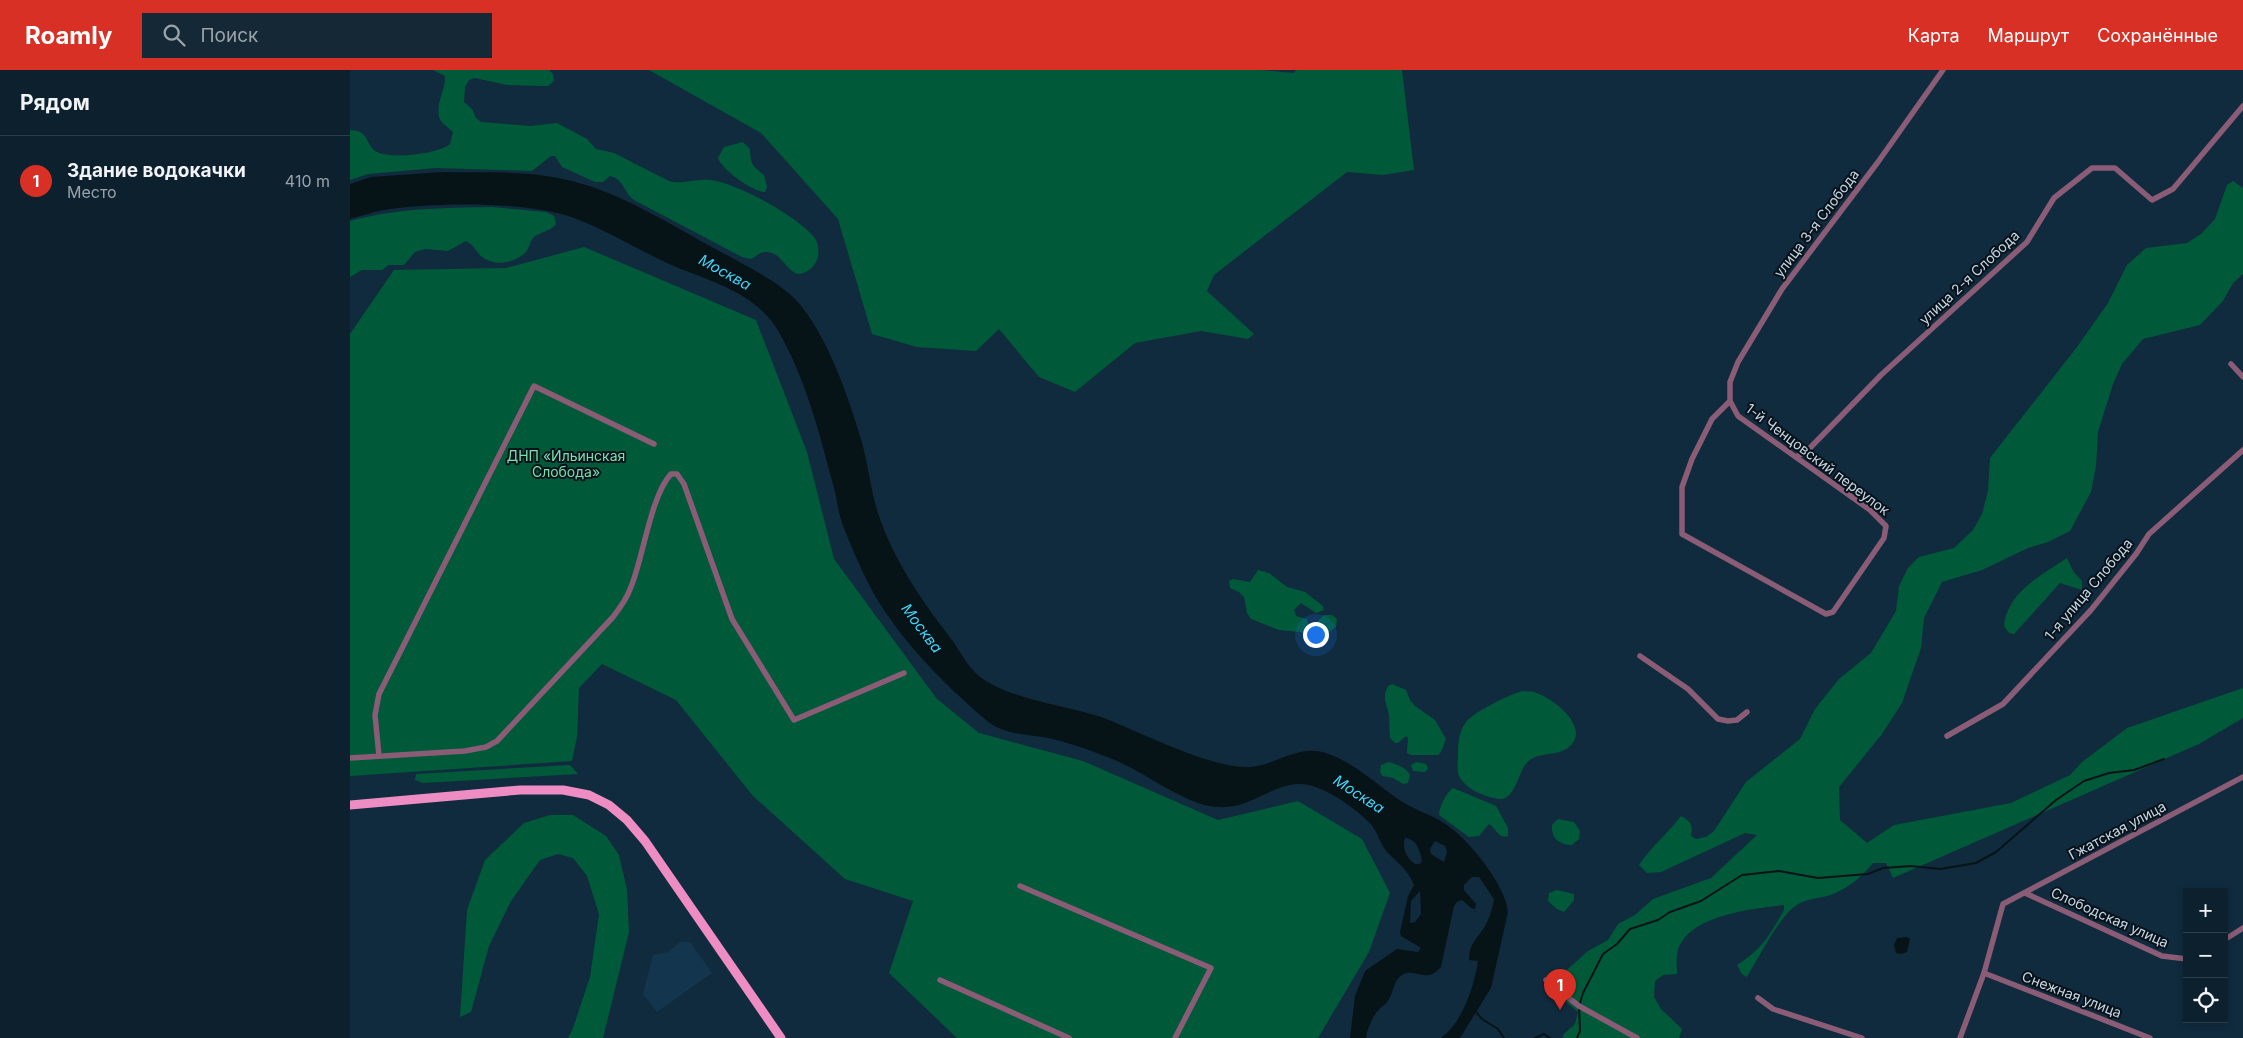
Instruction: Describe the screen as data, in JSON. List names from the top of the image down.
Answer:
{
  "streets": {
    "street": [
      "улица 3-я Слобода",
      "улица 2-я Слобода",
      "1-й Ченцовский переулок",
      "1-я улица Слобода",
      "Гжатская улица",
      "Слободская улица",
      "Снежная улица"
    ]
  },
  "crossings": [
    ["улица 3-я Слобода", "1-й Ченцовский переулок"],
    ["улица 2-я Слобода", "1-й Ченцовский переулок"],
    ["Гжатская улица", "Слободская улица"],
    ["Гжатская улица", "Снежная улица"]
  ],
  "water": ["Москва"],
  "parks": ["ДНП «Ильинская Слобода»"],
  "page": {
    "header": "Roamly",
    "search": "Поиск",
    "nav": ["Карта", "Маршрут", "Сохранённые"],
    "heading": "Рядом",
    "list": [
      {
        "mark": "1",
        "name": "Здание водокачки",
        "note": "Место",
        "value": "410 m"
      }
    ],
    "map_buttons": ["+", "−"],
    "pins": "1"
  }
}
